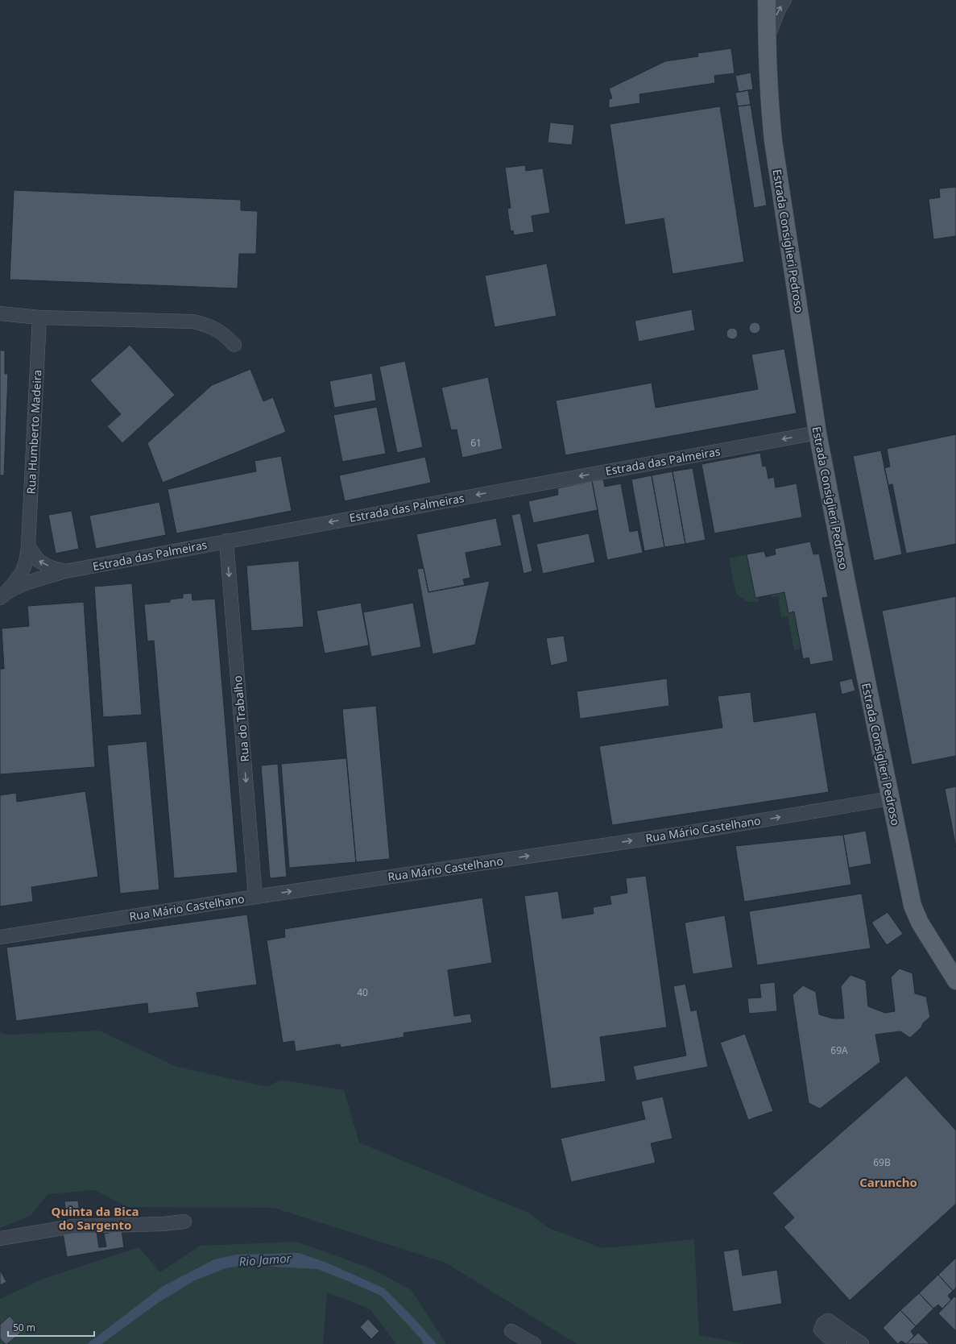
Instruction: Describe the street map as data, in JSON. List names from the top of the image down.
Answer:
{
  "streets": {
    "main road": ["Estrada Consiglieri Pedroso"],
    "street": [
      "Rua Humberto Madeira",
      "Estrada das Palmeiras",
      "Rua do Trabalho",
      "Rua Mário Castelhano"
    ]
  },
  "crossings": [
    ["Estrada Consiglieri Pedroso", "Estrada das Palmeiras"],
    ["Estrada Consiglieri Pedroso", "Rua Mário Castelhano"],
    ["Rua Humberto Madeira", "Estrada das Palmeiras"],
    ["Estrada das Palmeiras", "Rua do Trabalho"],
    ["Rua do Trabalho", "Rua Mário Castelhano"]
  ],
  "one_way": ["Estrada das Palmeiras", "Rua do Trabalho", "Rua Mário Castelhano"],
  "districts": ["Caruncho", "Quinta da Bica do Sargento"],
  "water": ["Rio Jamor"],
  "house_numbers": [
    "61",
    "40",
    "69A",
    "69B"
  ],
  "scale_bar": "50 m"
}
